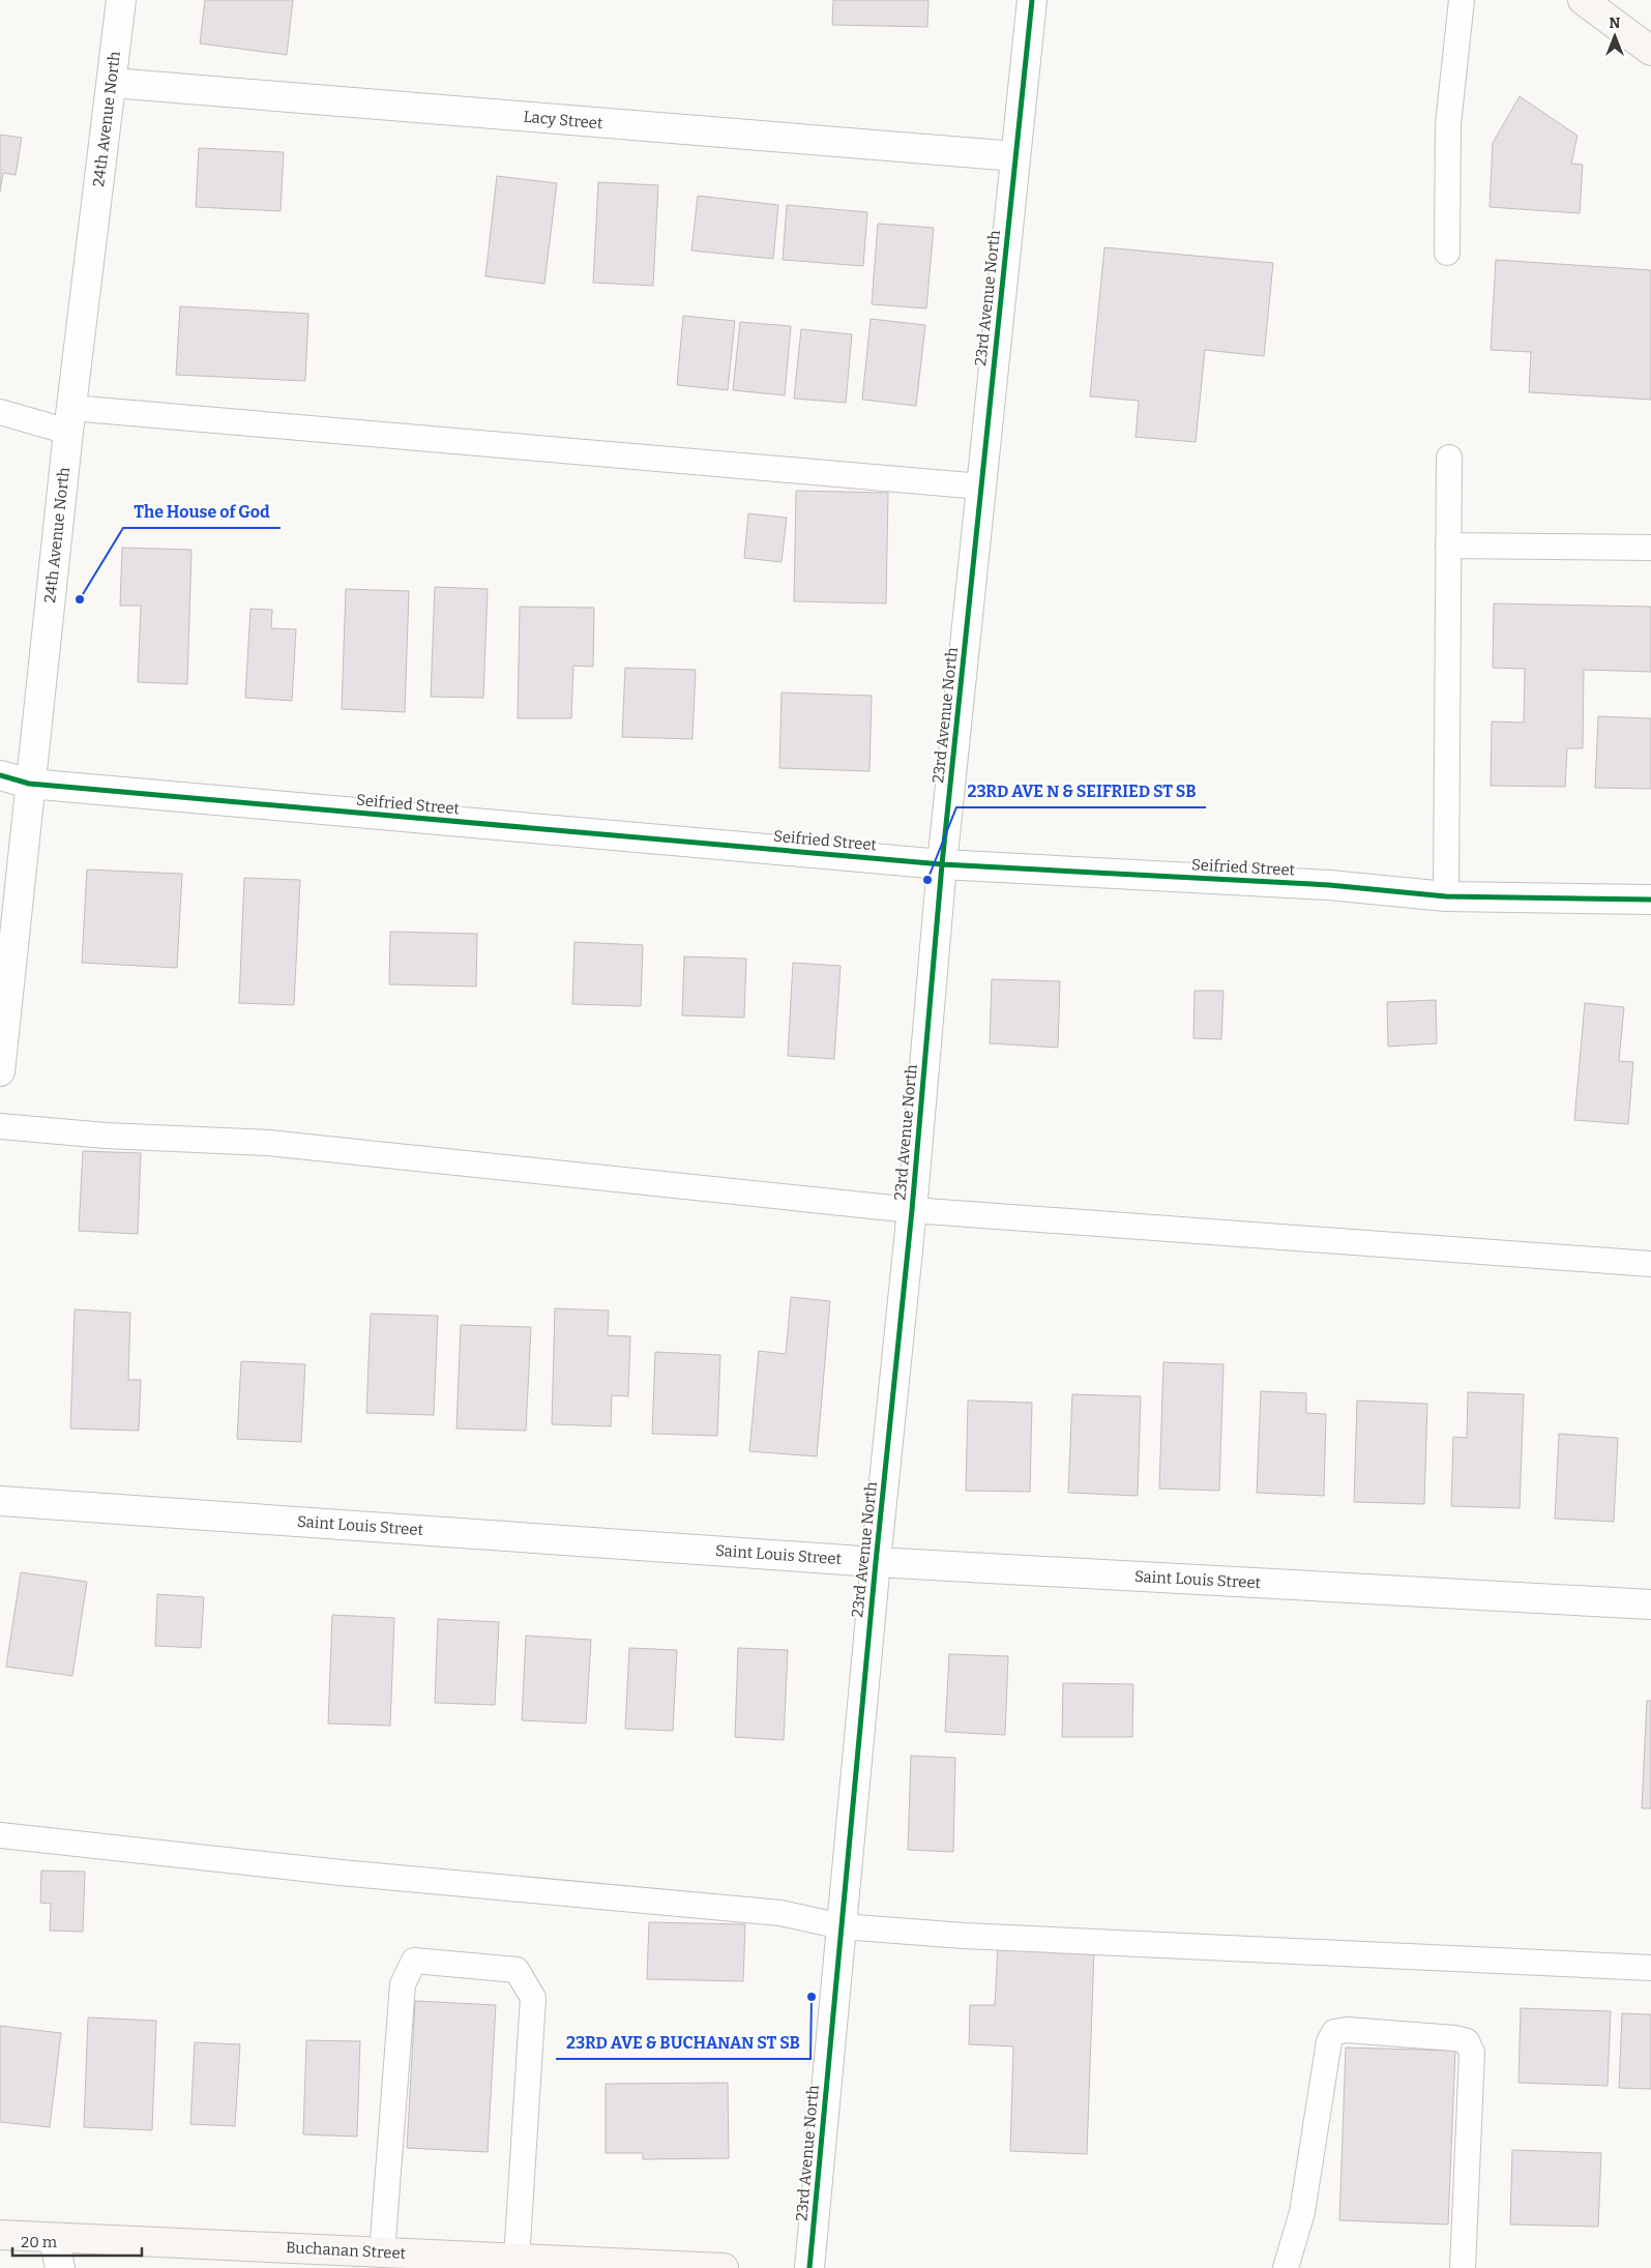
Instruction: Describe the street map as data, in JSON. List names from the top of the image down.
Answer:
{
  "streets": {
    "street": [
      "24th Avenue North",
      "Lacy Street",
      "23rd Avenue North",
      "Seifried Street",
      "Saint Louis Street",
      "Buchanan Street"
    ]
  },
  "crossings": [
    ["24th Avenue North", "Lacy Street"],
    ["24th Avenue North", "Seifried Street"],
    ["Lacy Street", "23rd Avenue North"],
    ["23rd Avenue North", "Seifried Street"],
    ["23rd Avenue North", "Saint Louis Street"]
  ],
  "places": ["The House of God", "23RD AVE N & SEIFRIED ST SB", "23RD AVE & BUCHANAN ST SB"],
  "scale_bar": "20 m",
  "north": "top"
}
